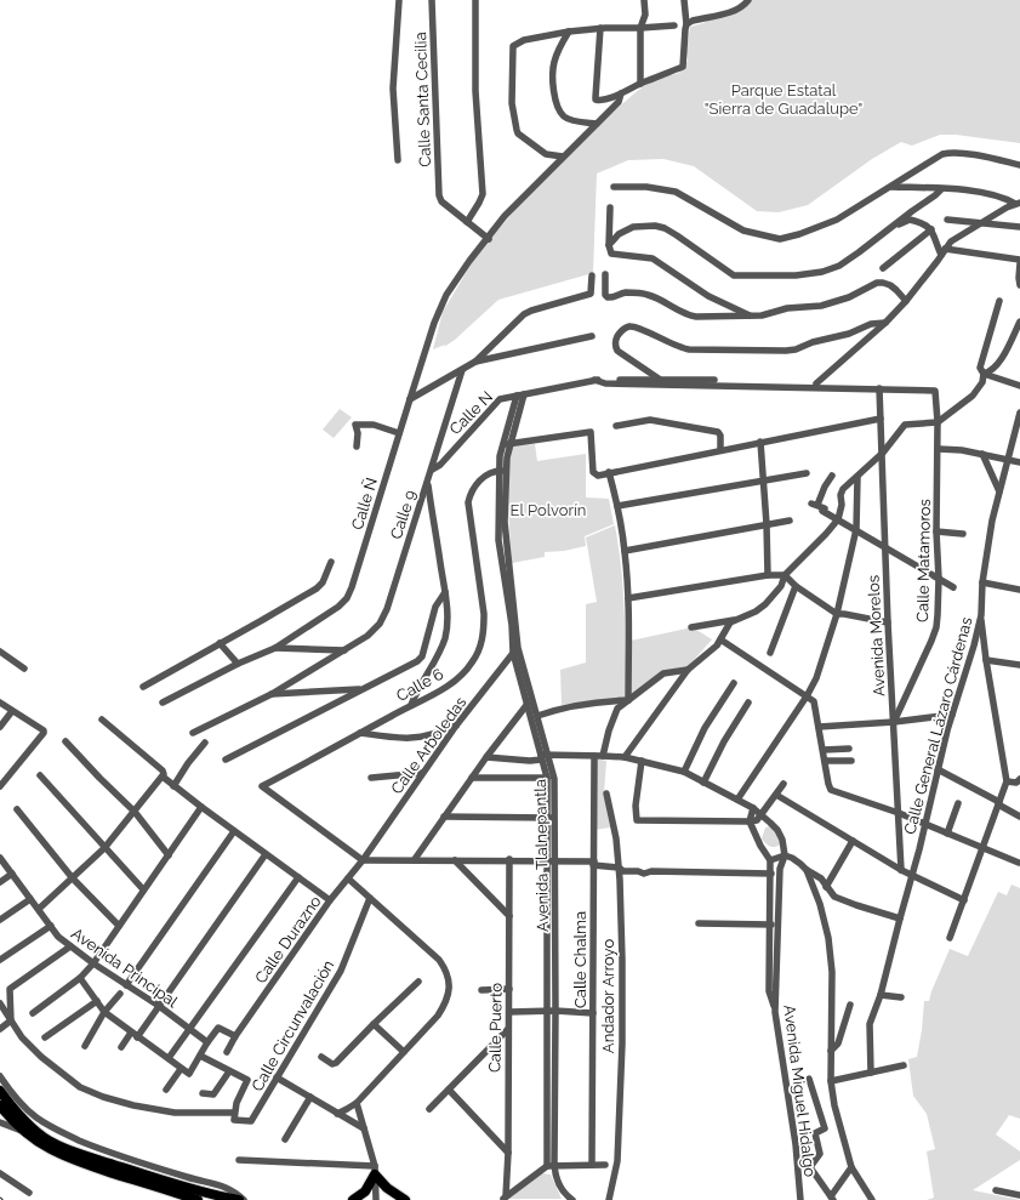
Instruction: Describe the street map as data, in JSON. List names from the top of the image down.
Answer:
{
  "streets": {
    "street": [
      "Calle Santa Cecilia",
      "Calle N",
      "Calle Ñ",
      "Calle 9",
      "Calle Matamoros",
      "Avenida Morelos",
      "Calle 6",
      "Calle General Lázaro Cárdenas",
      "Calle Arboledas",
      "Avenida Tlalnepantla",
      "Calle Durazno",
      "Calle Chalma",
      "Avenida Principal",
      "Andador Arroyo",
      "Calle Circunvalación",
      "Calle Puerto",
      "Avenida Miguel Hidalgo"
    ]
  },
  "crossings": [
    ["Calle N", "Calle 9"],
    ["Calle N", "Avenida Tlalnepantla"],
    ["Calle Matamoros", "Avenida Morelos"],
    ["Calle 6", "Calle Arboledas"],
    ["Calle 6", "Avenida Tlalnepantla"],
    ["Calle 6", "Calle Durazno"],
    ["Calle Arboledas", "Avenida Tlalnepantla"],
    ["Calle Arboledas", "Calle Durazno"]
  ],
  "parks": ["Parque Estatal \"Sierra de Guadalupe\"", "El Polvorín"]
}
